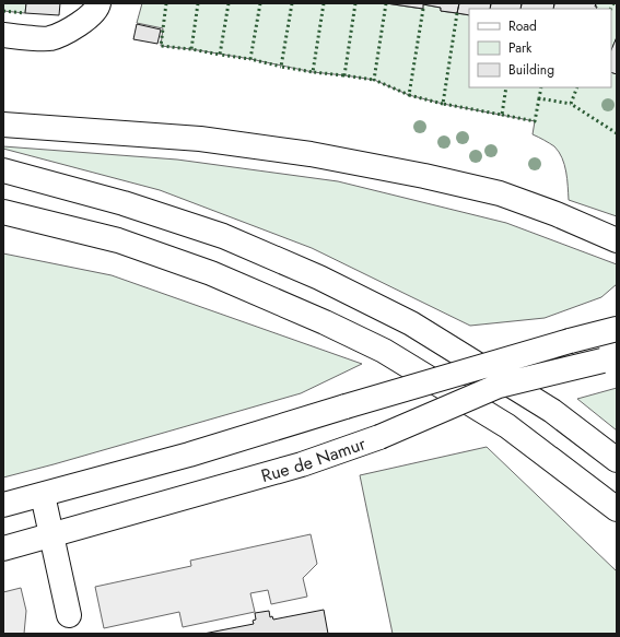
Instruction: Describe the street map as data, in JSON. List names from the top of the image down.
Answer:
{
  "streets": {
    "main road": ["Rue de Namur"]
  },
  "legend": ["Road", "Park", "Building"]
}
